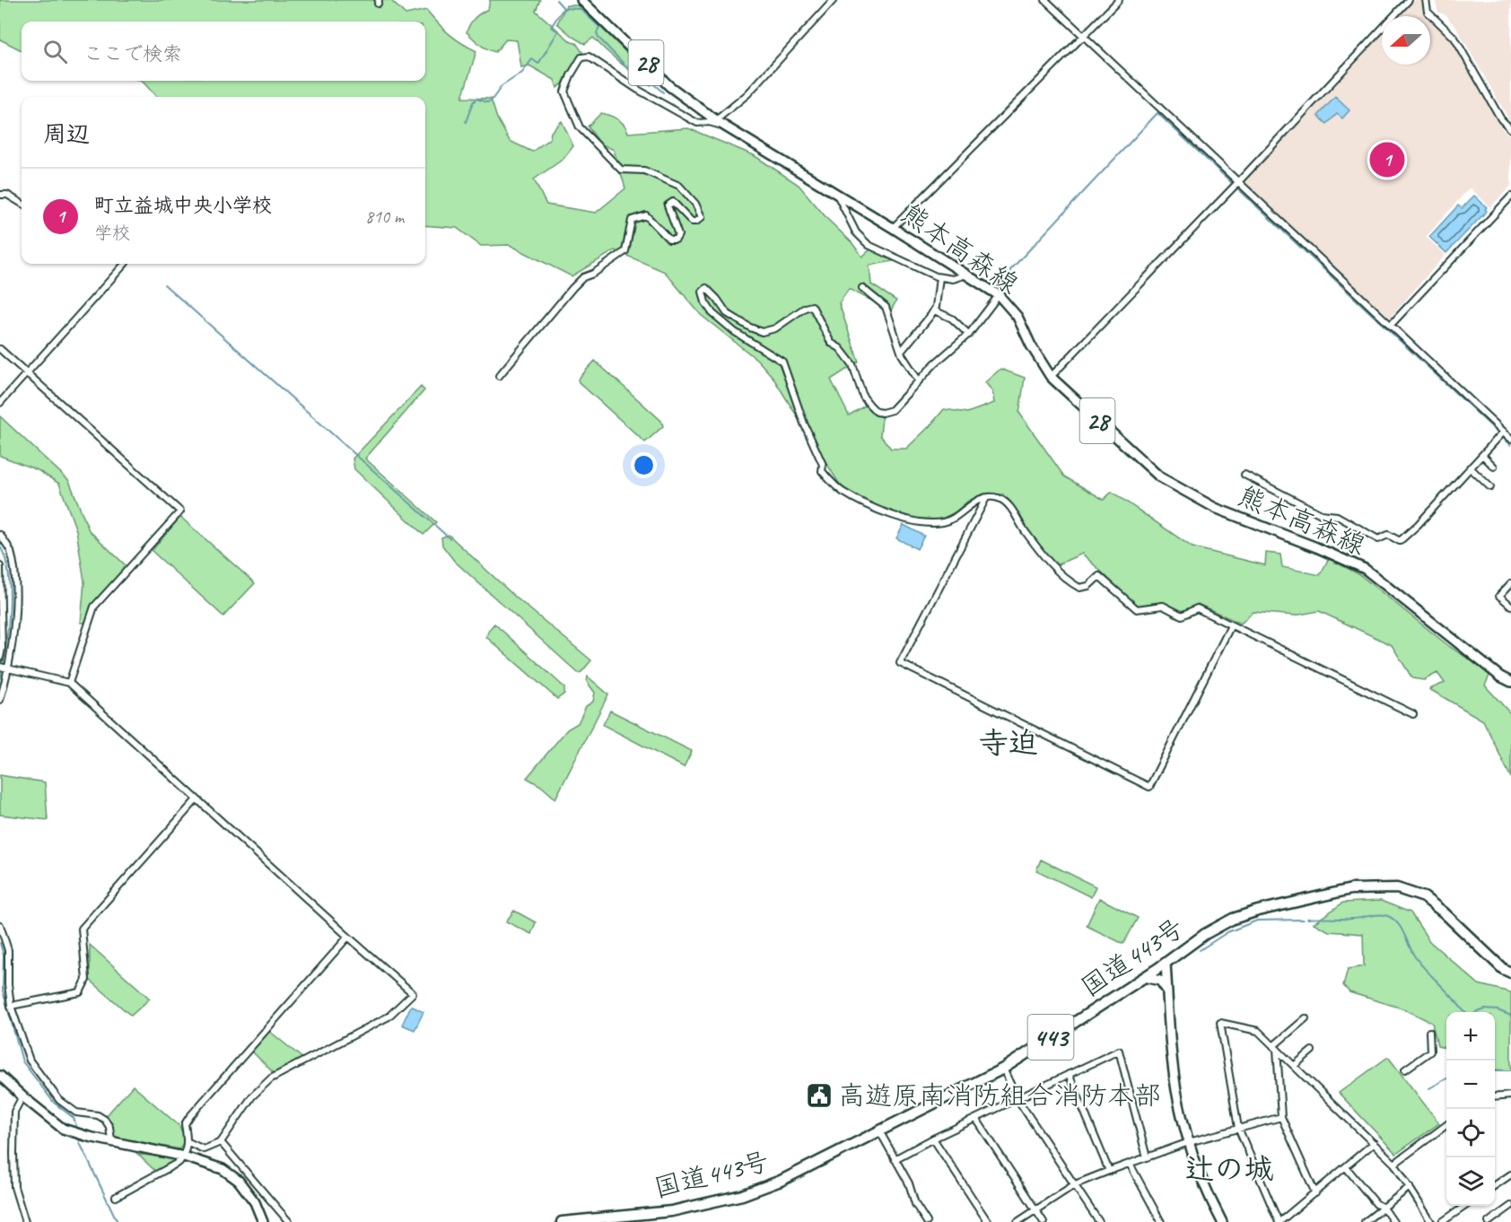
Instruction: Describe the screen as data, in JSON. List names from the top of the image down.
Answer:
{
  "streets": {
    "highway": ["国道443号", "443"],
    "main road": ["28", "熊本高森線"]
  },
  "districts": ["寺迫", "辻の城"],
  "places": {
    "public building": ["高遊原南消防組合消防本部"]
  },
  "north": "left",
  "page": {
    "search": "ここで検索",
    "heading": "周辺",
    "pins": "1",
    "list": [
      {
        "mark": "1",
        "name": "町立益城中央小学校",
        "note": "学校",
        "value": "810 m"
      }
    ],
    "map_buttons": ["+", "−"]
  }
}
